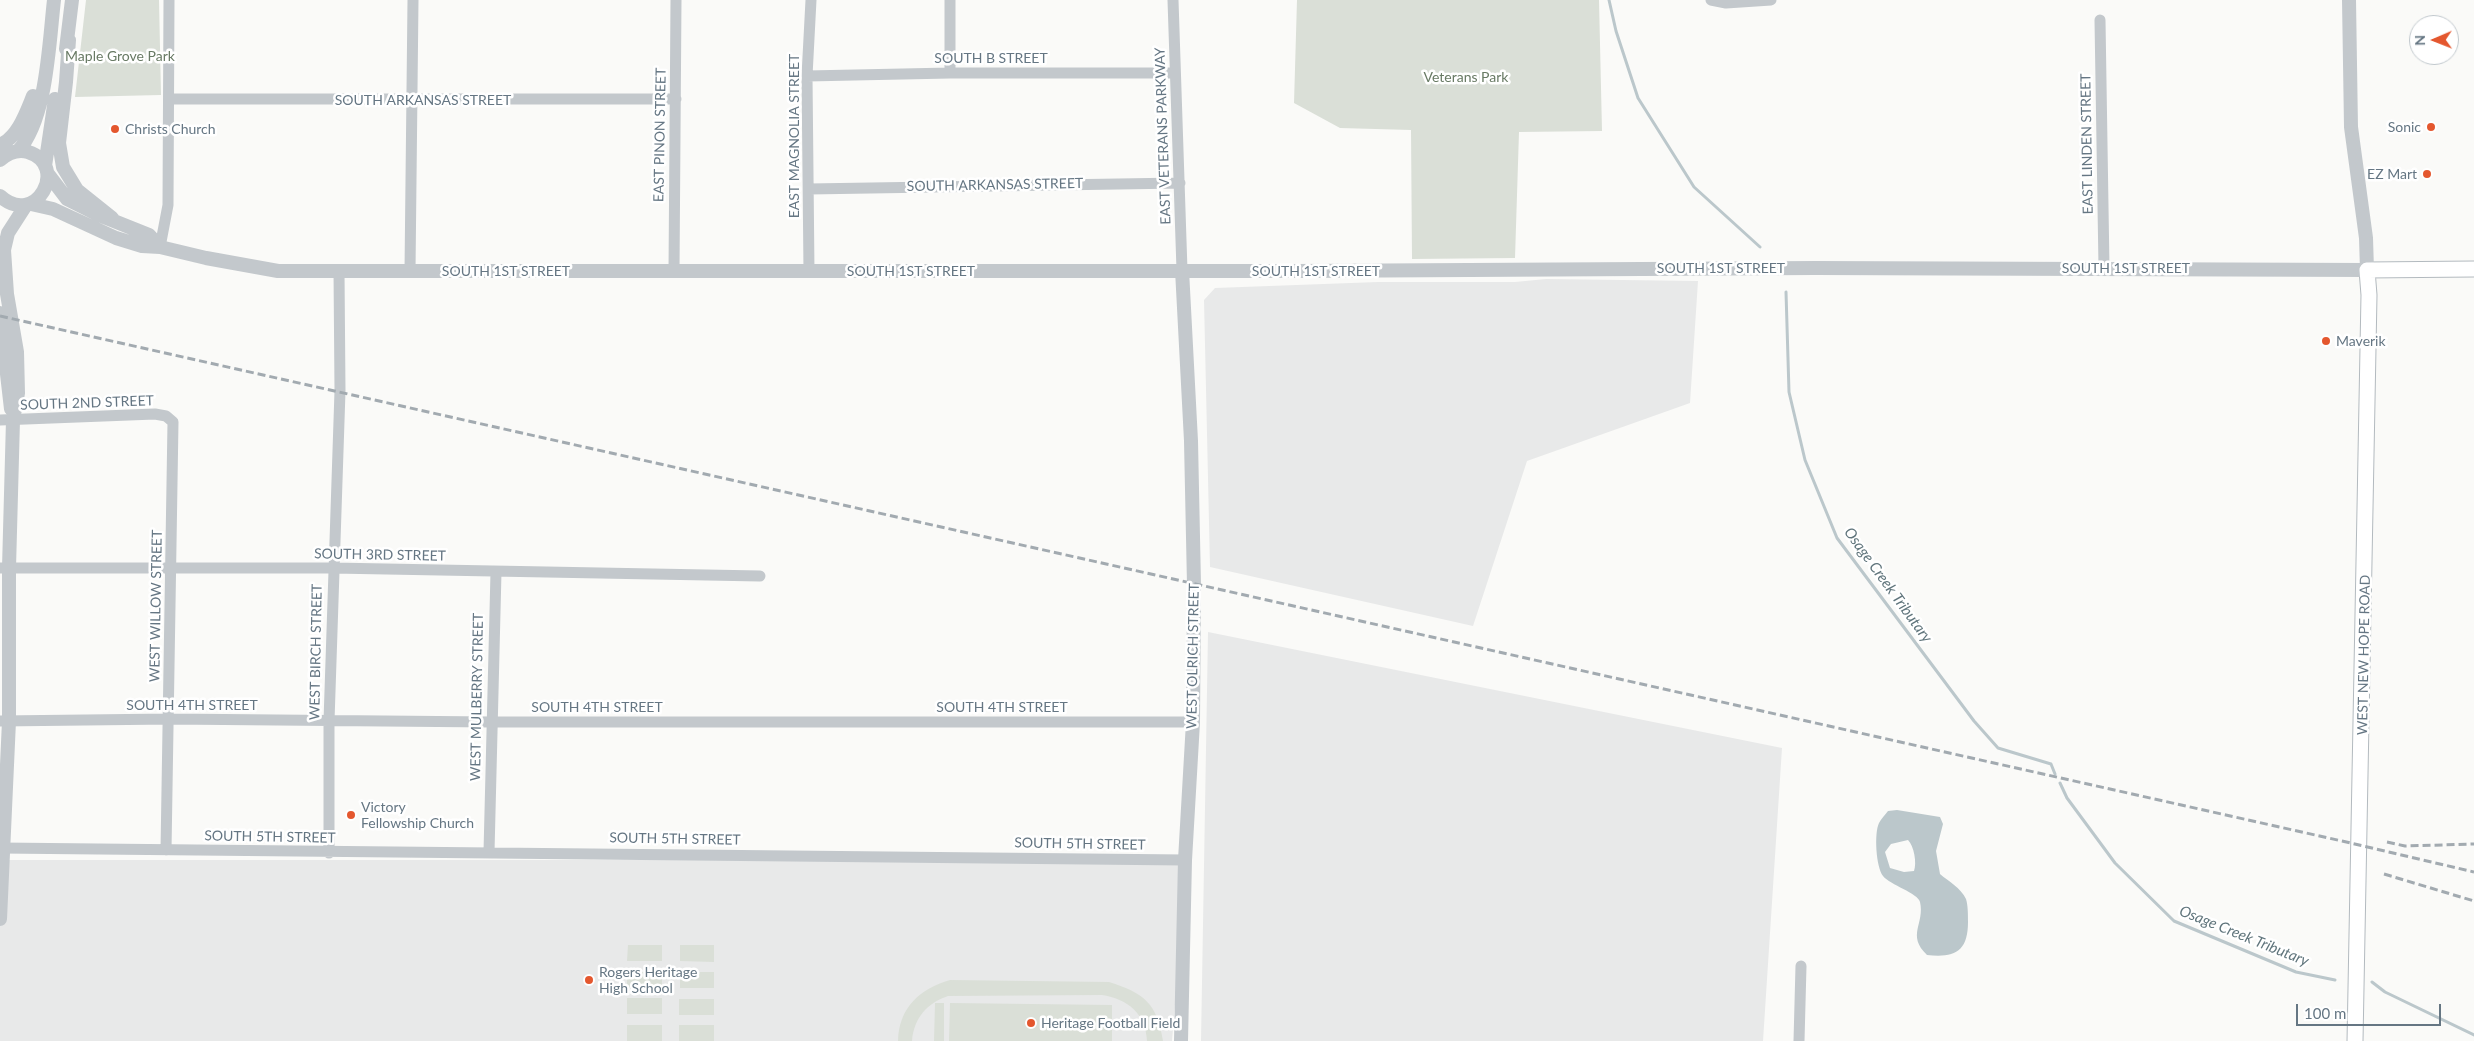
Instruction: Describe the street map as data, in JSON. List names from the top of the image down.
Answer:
{
  "streets": {
    "main road": ["SOUTH 1ST STREET", "WEST NEW HOPE ROAD"],
    "street": [
      "SOUTH B STREET",
      "SOUTH ARKANSAS STREET",
      "EAST PINON STREET",
      "EAST MAGNOLIA STREET",
      "EAST VETERANS PARKWAY",
      "EAST LINDEN STREET",
      "SOUTH 2ND STREET",
      "SOUTH 3RD STREET",
      "WEST WILLOW STREET",
      "WEST BIRCH STREET",
      "WEST OLRICH STREET",
      "WEST MULBERRY STREET",
      "SOUTH 4TH STREET",
      "SOUTH 5TH STREET"
    ]
  },
  "crossings": [
    ["SOUTH B STREET", "EAST MAGNOLIA STREET"],
    ["SOUTH B STREET", "EAST VETERANS PARKWAY"],
    ["SOUTH ARKANSAS STREET", "EAST PINON STREET"],
    ["SOUTH ARKANSAS STREET", "EAST MAGNOLIA STREET"],
    ["SOUTH ARKANSAS STREET", "EAST VETERANS PARKWAY"],
    ["EAST PINON STREET", "SOUTH 1ST STREET"],
    ["EAST MAGNOLIA STREET", "SOUTH 1ST STREET"],
    ["EAST VETERANS PARKWAY", "SOUTH 1ST STREET"],
    ["EAST VETERANS PARKWAY", "WEST OLRICH STREET"],
    ["EAST LINDEN STREET", "SOUTH 1ST STREET"],
    ["SOUTH 1ST STREET", "WEST BIRCH STREET"],
    ["SOUTH 1ST STREET", "WEST NEW HOPE ROAD"],
    ["SOUTH 1ST STREET", "WEST OLRICH STREET"],
    ["SOUTH 2ND STREET", "WEST WILLOW STREET"],
    ["SOUTH 3RD STREET", "WEST WILLOW STREET"],
    ["SOUTH 3RD STREET", "WEST BIRCH STREET"],
    ["SOUTH 3RD STREET", "WEST MULBERRY STREET"],
    ["WEST WILLOW STREET", "SOUTH 4TH STREET"],
    ["WEST WILLOW STREET", "SOUTH 5TH STREET"],
    ["WEST BIRCH STREET", "SOUTH 4TH STREET"],
    ["WEST BIRCH STREET", "SOUTH 5TH STREET"],
    ["WEST OLRICH STREET", "SOUTH 4TH STREET"],
    ["WEST OLRICH STREET", "SOUTH 5TH STREET"],
    ["WEST MULBERRY STREET", "SOUTH 4TH STREET"],
    ["WEST MULBERRY STREET", "SOUTH 5TH STREET"]
  ],
  "water": ["Osage Creek Tributary"],
  "parks": ["Maple Grove Park", "Veterans Park"],
  "places": [
    "Sonic",
    "Christs Church",
    "EZ Mart",
    "Maverik",
    "Victory Fellowship Church",
    "Rogers Heritage High School",
    "Heritage Football Field"
  ],
  "scale_bar": "100 m",
  "north": "left"
}
